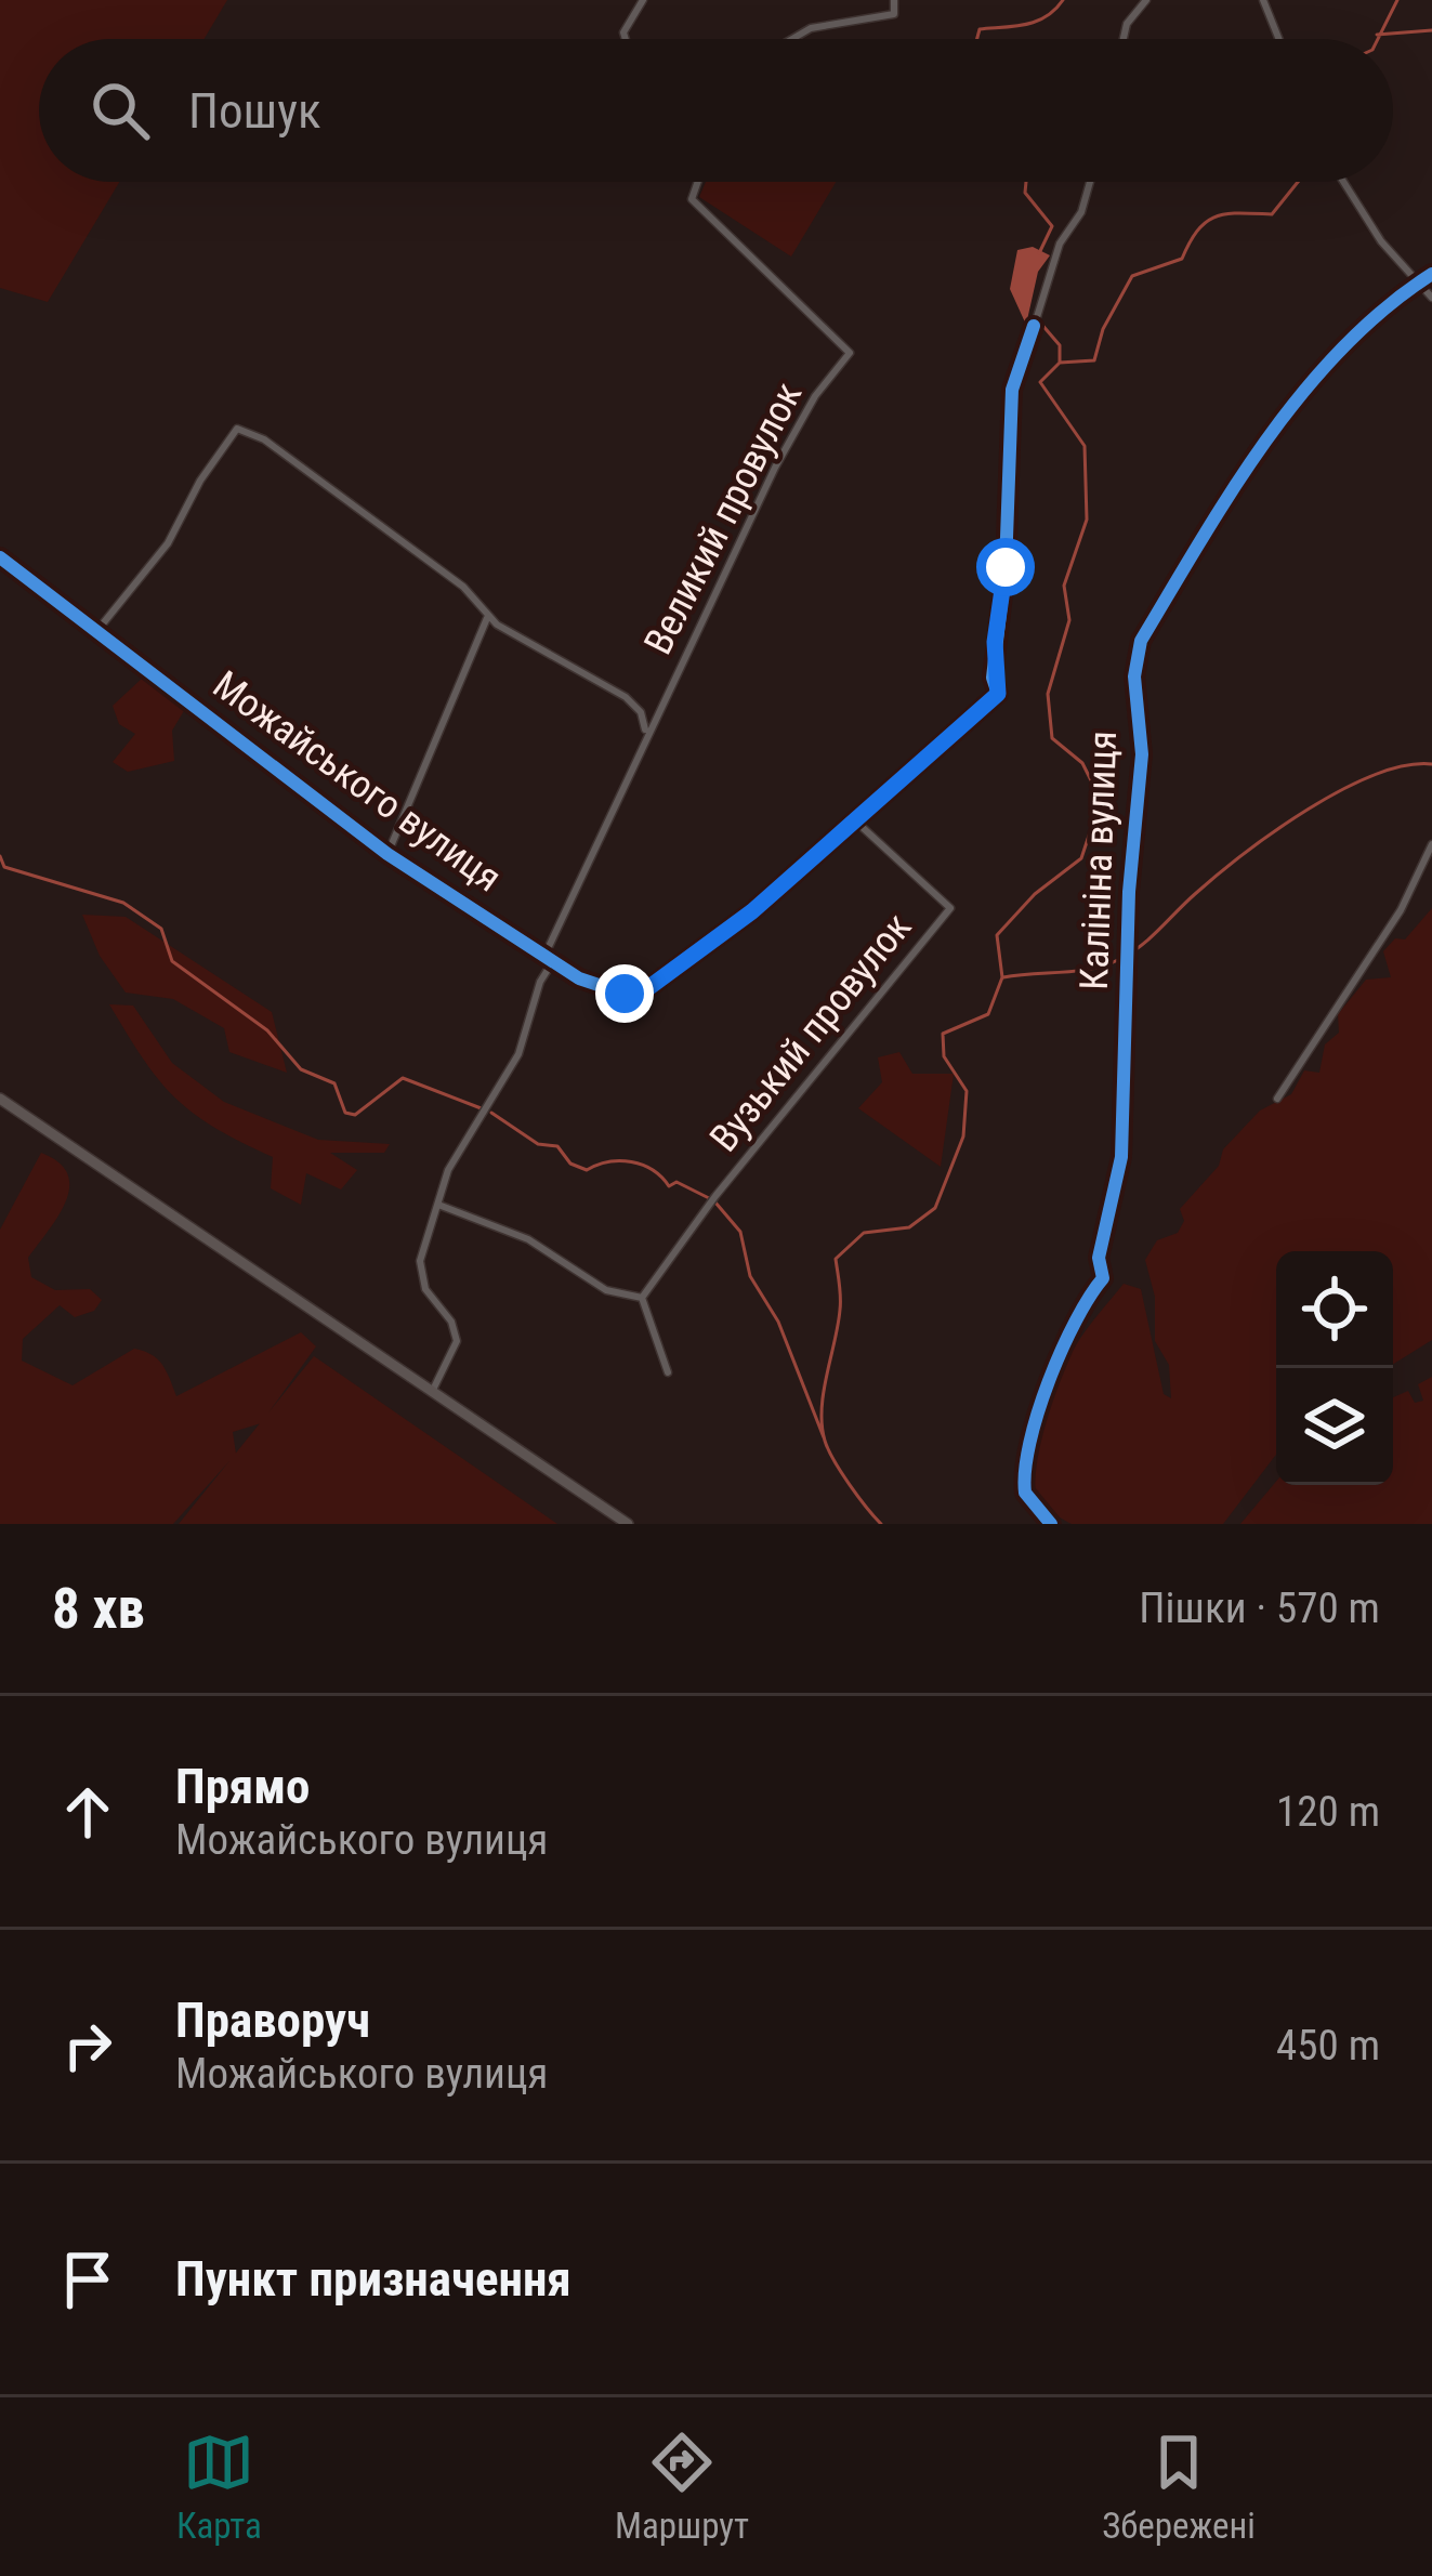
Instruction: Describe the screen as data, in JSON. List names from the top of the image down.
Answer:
{
  "streets": {
    "street": [
      "Великий провулок",
      "Можайського вулиця",
      "Калініна вулиця",
      "Вузький провулок"
    ]
  },
  "crossings": [
    ["Великий провулок", "Можайського вулиця"],
    ["Можайського вулиця", "Вузький провулок"]
  ],
  "page": {
    "search": "Пошук",
    "heading": ["8 хв", "Пішки · 570 m"],
    "list": [
      ["Прямо", "Можайського вулиця", "120 m"],
      ["Праворуч", "Можайського вулиця", "450 m"],
      "Пункт призначення"
    ],
    "nav": ["Карта", "Маршрут", "Збережені"]
  }
}
